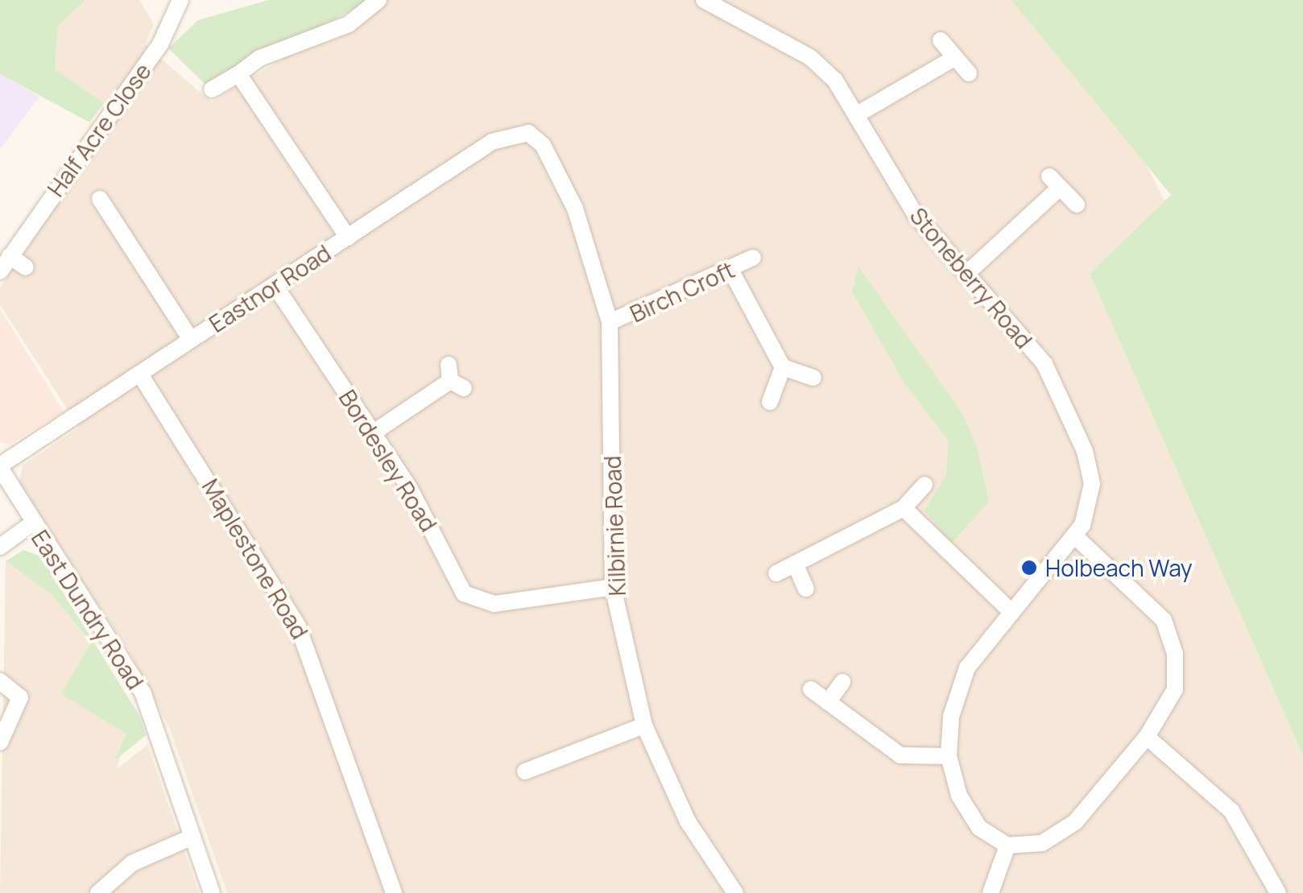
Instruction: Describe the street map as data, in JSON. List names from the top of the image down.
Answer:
{
  "streets": {
    "street": [
      "Half Acre Close",
      "Stoneberry Road",
      "Eastnor Road",
      "Birch Croft",
      "Bordesley Road",
      "Kilbirnie Road",
      "Maplestone Road",
      "East Dundry Road"
    ]
  },
  "crossings": [
    ["Eastnor Road", "Bordesley Road"],
    ["Eastnor Road", "Kilbirnie Road"],
    ["Eastnor Road", "Maplestone Road"],
    ["Eastnor Road", "East Dundry Road"],
    ["Birch Croft", "Kilbirnie Road"],
    ["Bordesley Road", "Kilbirnie Road"]
  ],
  "places": ["Holbeach Way"]
}
